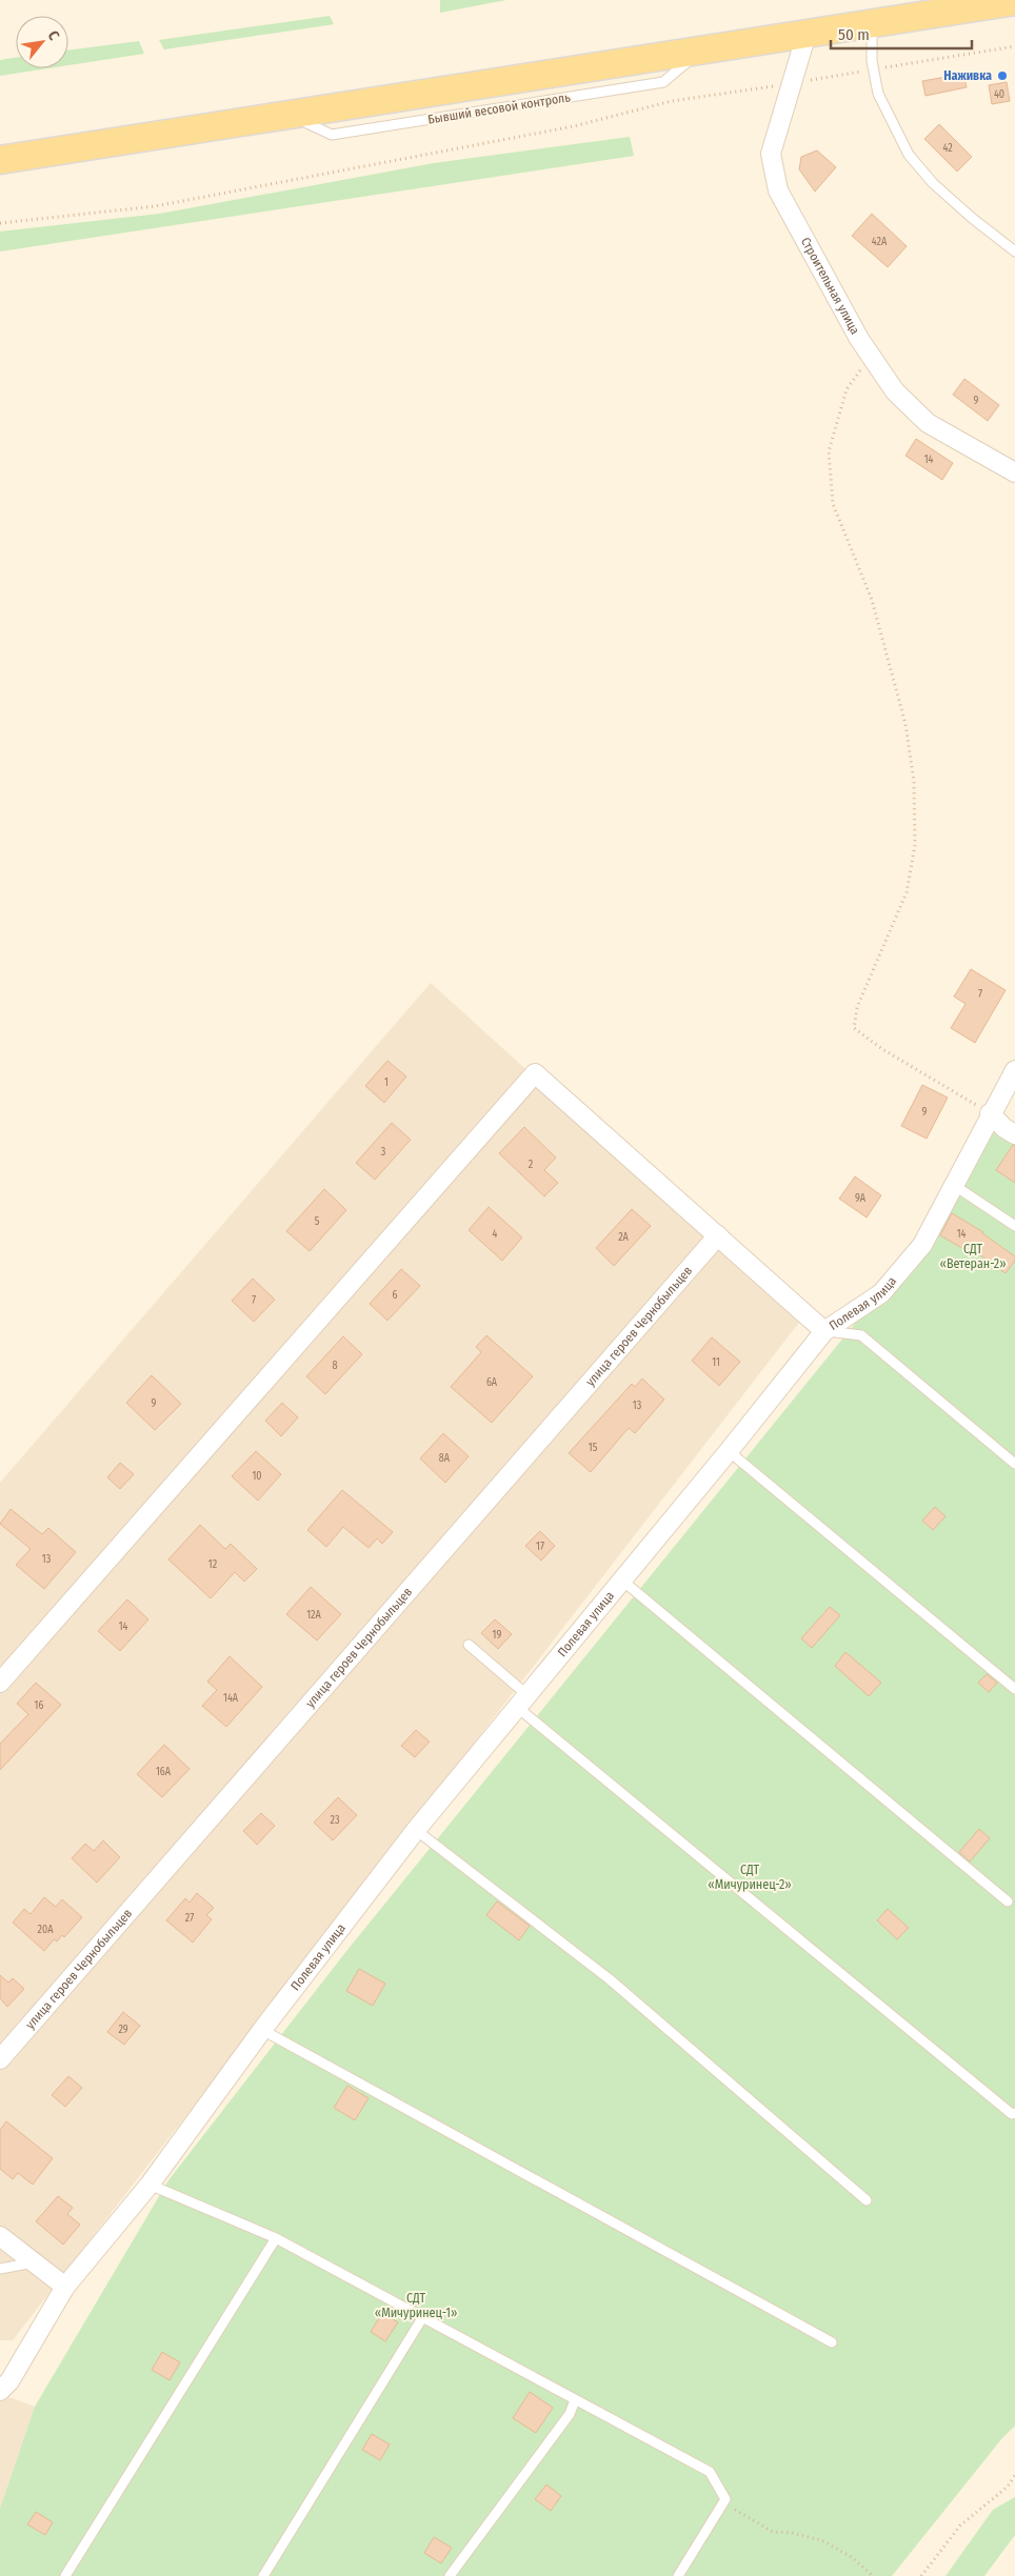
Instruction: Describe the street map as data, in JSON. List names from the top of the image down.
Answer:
{
  "streets": {
    "street": ["Строительная улица", "Полевая улица", "улица героев Чернобыльцев"]
  },
  "parks": ["СДТ «Ветеран-2»", "СДТ «Мичуринец-2»", "СДТ «Мичуринец-1»"],
  "places": ["Наживка"],
  "house_numbers": [
    "40",
    "42",
    "42А",
    "9",
    "14",
    "7",
    "1",
    "9",
    "3",
    "2",
    "9А",
    "5",
    "4",
    "14",
    "2А",
    "6",
    "7",
    "11",
    "8",
    "6А",
    "9",
    "13",
    "15",
    "8А",
    "10",
    "17",
    "13",
    "12",
    "12А",
    "14",
    "19",
    "14А",
    "16",
    "16А",
    "23",
    "27",
    "20А",
    "29"
  ],
  "scale_bar": "50 m",
  "north": "top right"
}
